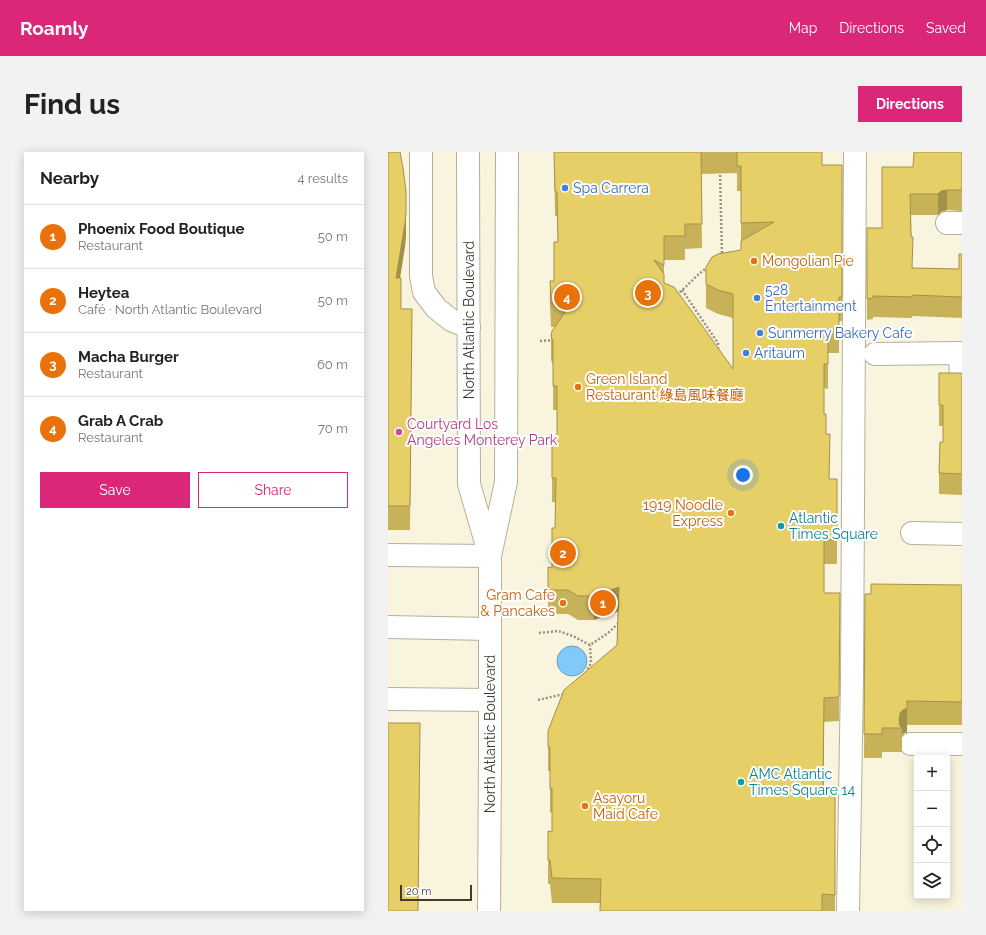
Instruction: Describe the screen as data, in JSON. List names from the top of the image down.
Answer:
{
  "streets": {
    "main road": ["North Atlantic Boulevard"]
  },
  "places": [
    "Spa Carrera",
    "Mongolian Pie",
    "528 Entertainment",
    "Sunmerry Bakery Cafe",
    "Aritaum",
    "Green Island Restaurant 綠島風味餐廳",
    "Courtyard Los Angeles Monterey Park",
    "1919 Noodle Express",
    "Atlantic Times Square",
    "Gram Cafe & Pancakes",
    "AMC Atlantic Times Square 14",
    "Asayoru Maid Cafe"
  ],
  "scale_bar": "20 m",
  "page": {
    "header": "Roamly",
    "nav": ["Map", "Directions", "Saved"],
    "buttons": [
      "Directions",
      ["Save", "Share"]
    ],
    "title": "Find us",
    "heading": ["Nearby", "4 results"],
    "list": [
      {
        "mark": "1",
        "name": "Phoenix Food Boutique",
        "note": "Restaurant",
        "value": "50 m"
      },
      {
        "mark": "2",
        "name": "Heytea",
        "note": "Café · North Atlantic Boulevard",
        "value": "50 m"
      },
      {
        "mark": "3",
        "name": "Macha Burger",
        "note": "Restaurant",
        "value": "60 m"
      },
      {
        "mark": "4",
        "name": "Grab A Crab",
        "note": "Restaurant",
        "value": "70 m"
      }
    ],
    "pins": [
      "3",
      "4",
      "2",
      "1"
    ],
    "map_buttons": ["+", "−"],
    "scale": "20 m"
  }
}
